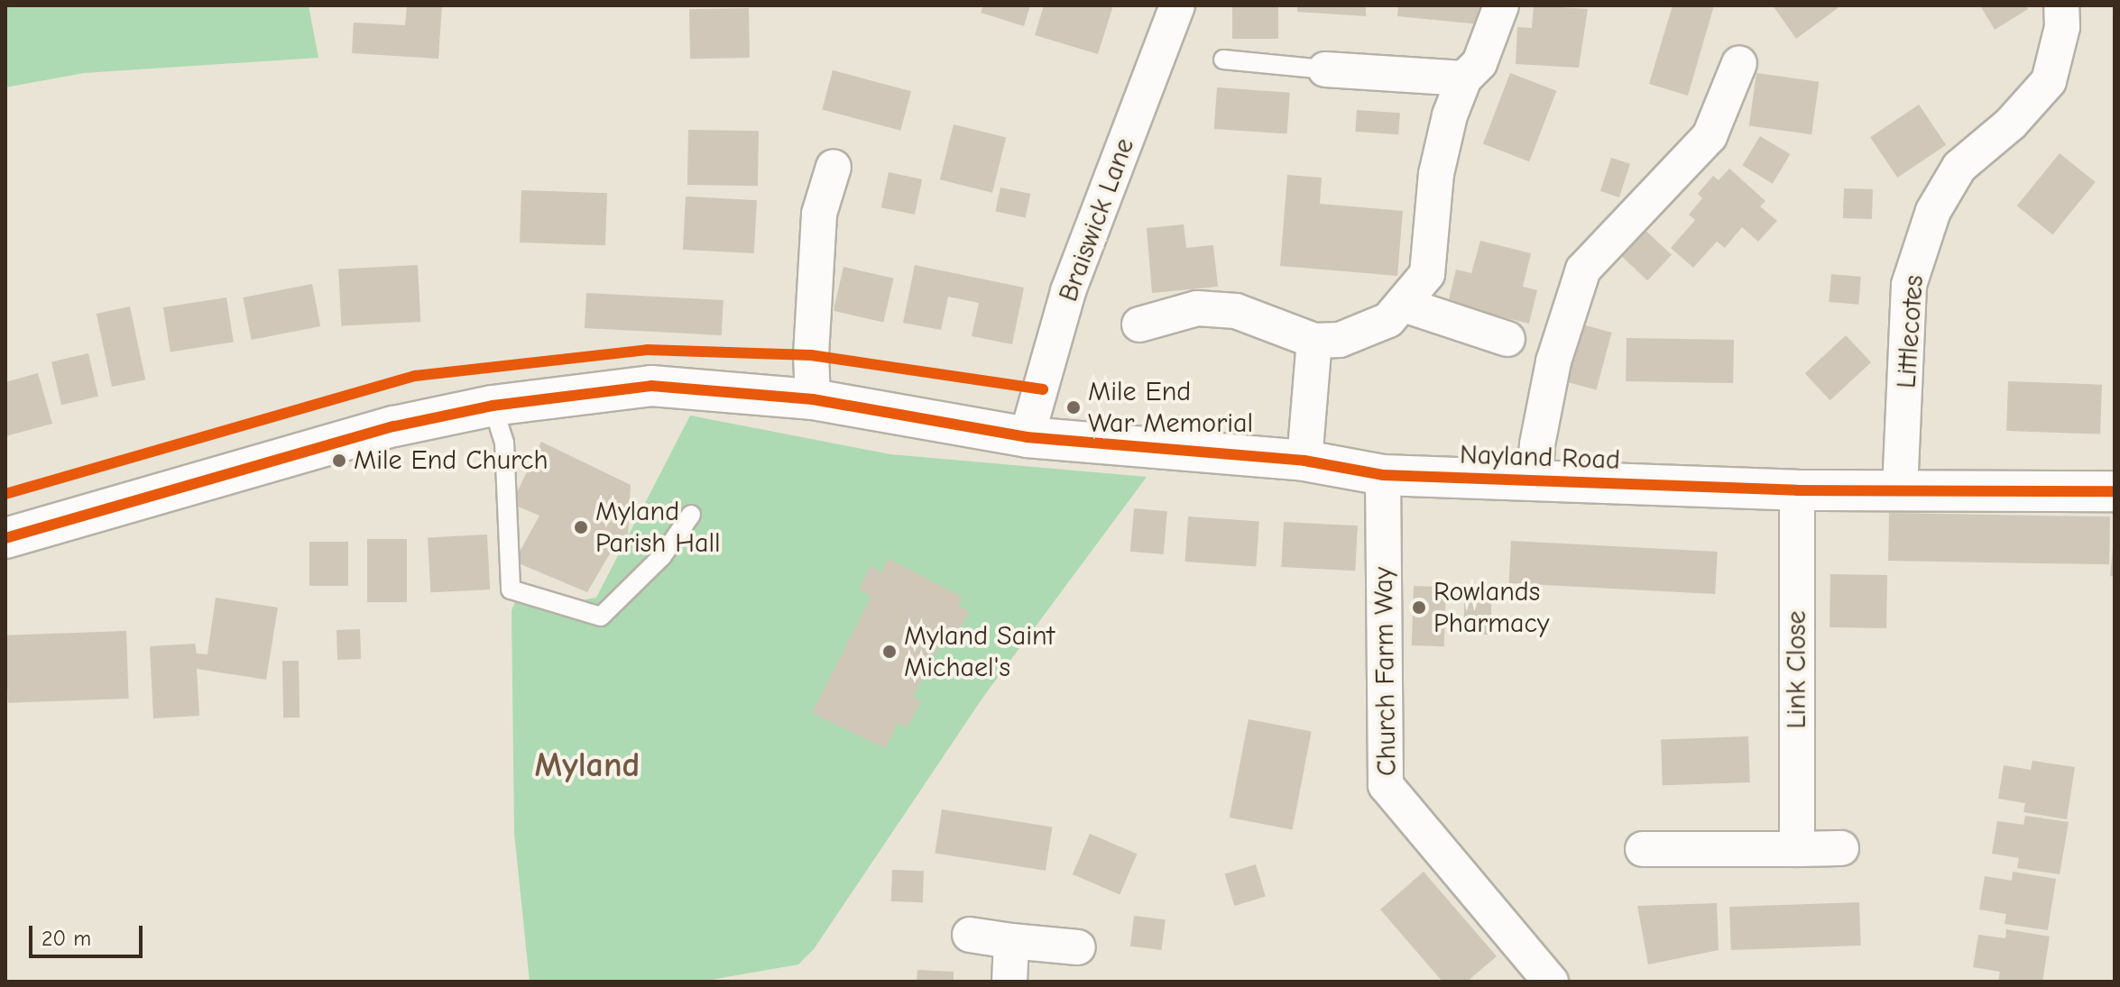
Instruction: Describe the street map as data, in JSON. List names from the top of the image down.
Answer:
{
  "streets": {
    "street": [
      "Braiswick Lane",
      "Littlecotes",
      "Nayland Road",
      "Link Close",
      "Church Farm Way"
    ]
  },
  "crossings": [
    ["Braiswick Lane", "Nayland Road"],
    ["Littlecotes", "Nayland Road"],
    ["Nayland Road", "Link Close"],
    ["Nayland Road", "Church Farm Way"]
  ],
  "districts": ["Myland"],
  "places": [
    "Mile End War Memorial",
    "Mile End Church",
    "Myland Parish Hall",
    "Rowlands Pharmacy",
    "Myland Saint Michael's"
  ],
  "scale_bar": "20 m"
}
